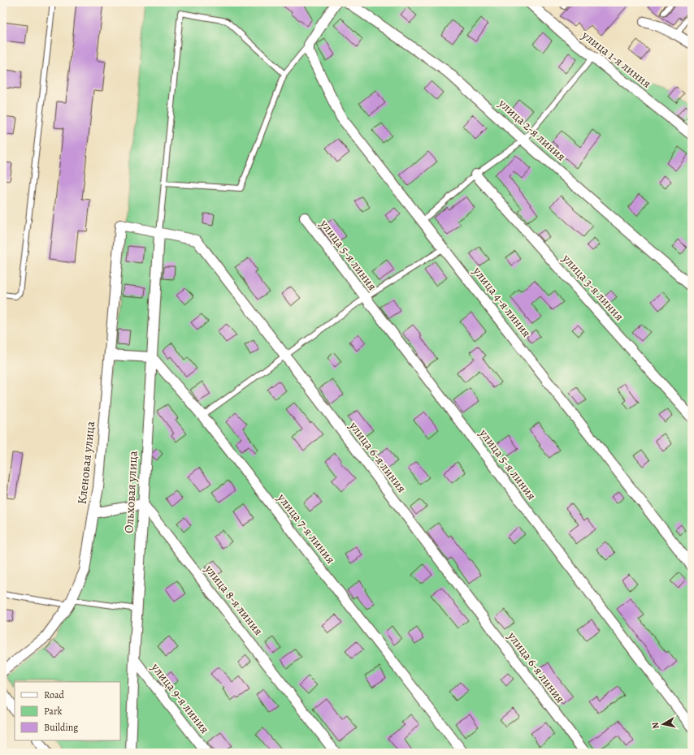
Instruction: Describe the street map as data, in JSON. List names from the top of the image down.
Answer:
{
  "streets": {
    "street": [
      "улица 1-я линия",
      "улица 2-я линия",
      "улица 5-я линия",
      "улица 3-я линия",
      "улица 4-я линия",
      "улица 6-я линия",
      "Кленовая улица",
      "Ольховая улица",
      "улица 7-я линия",
      "улица 8-я линия",
      "улица 9-я линия"
    ]
  },
  "crossings": [
    ["улица 6-я линия", "Кленовая улица"],
    ["улица 6-я линия", "Ольховая улица"],
    ["Ольховая улица", "улица 7-я линия"],
    ["Ольховая улица", "улица 8-я линия"],
    ["Ольховая улица", "улица 9-я линия"]
  ],
  "legend": ["Road", "Park", "Building"],
  "north": "left"
}
